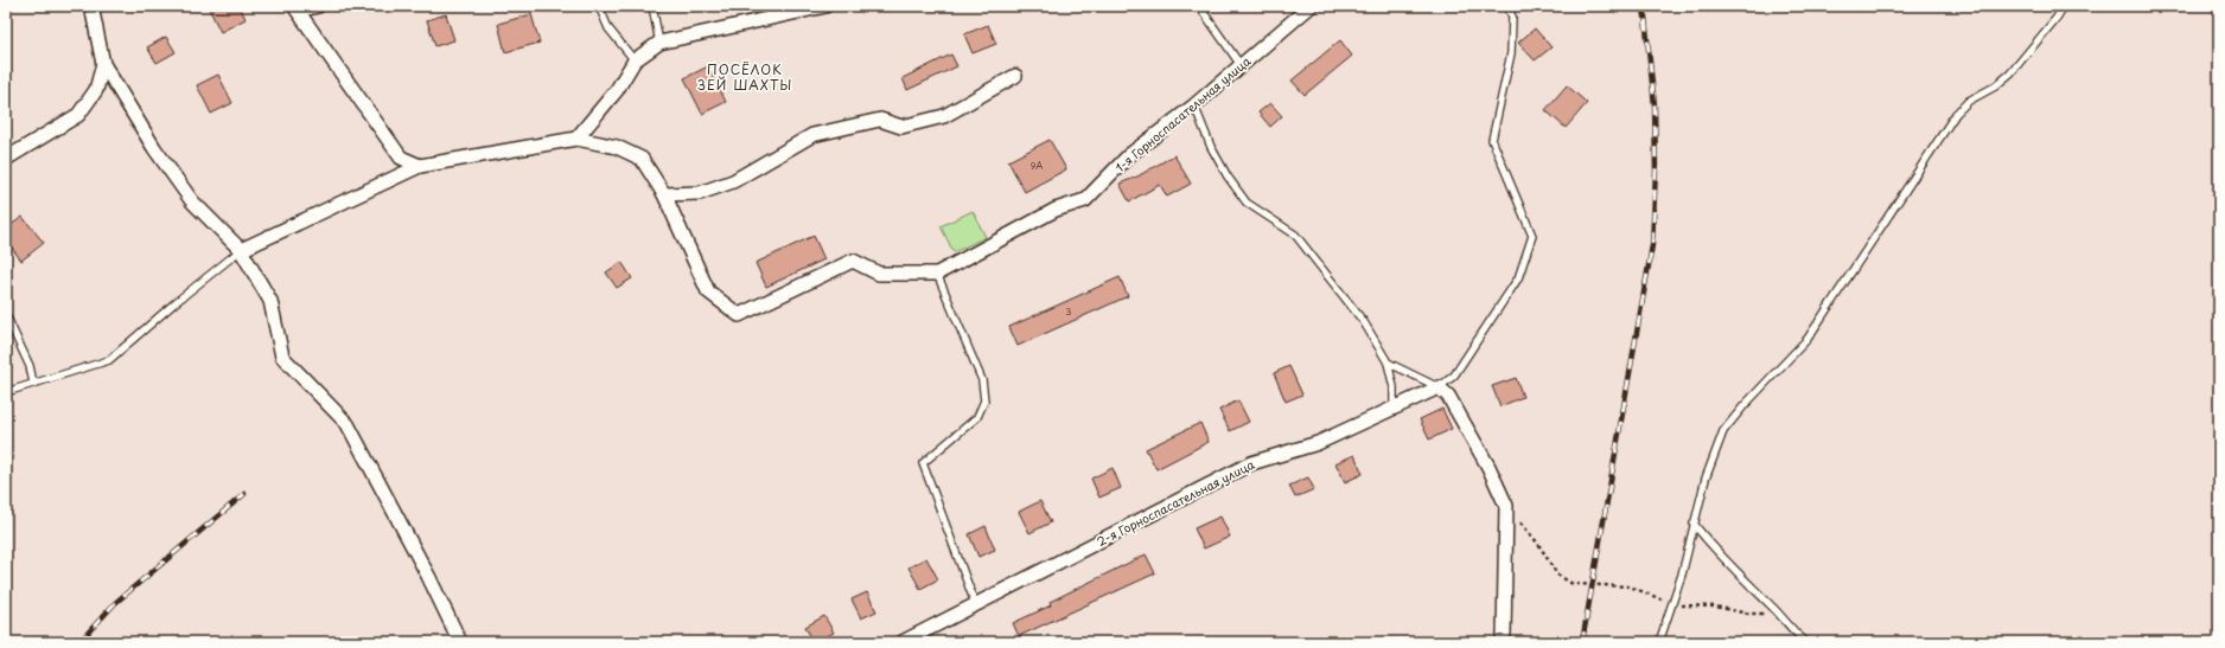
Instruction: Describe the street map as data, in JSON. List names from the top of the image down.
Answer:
{
  "streets": {
    "street": ["1-я Горноспасательная улица", "2-я Горноспасательная улица"]
  },
  "districts": ["ПОСЁЛОК 3ЕЙ ШАХТЫ"],
  "house_numbers": ["9А", "3"]
}
